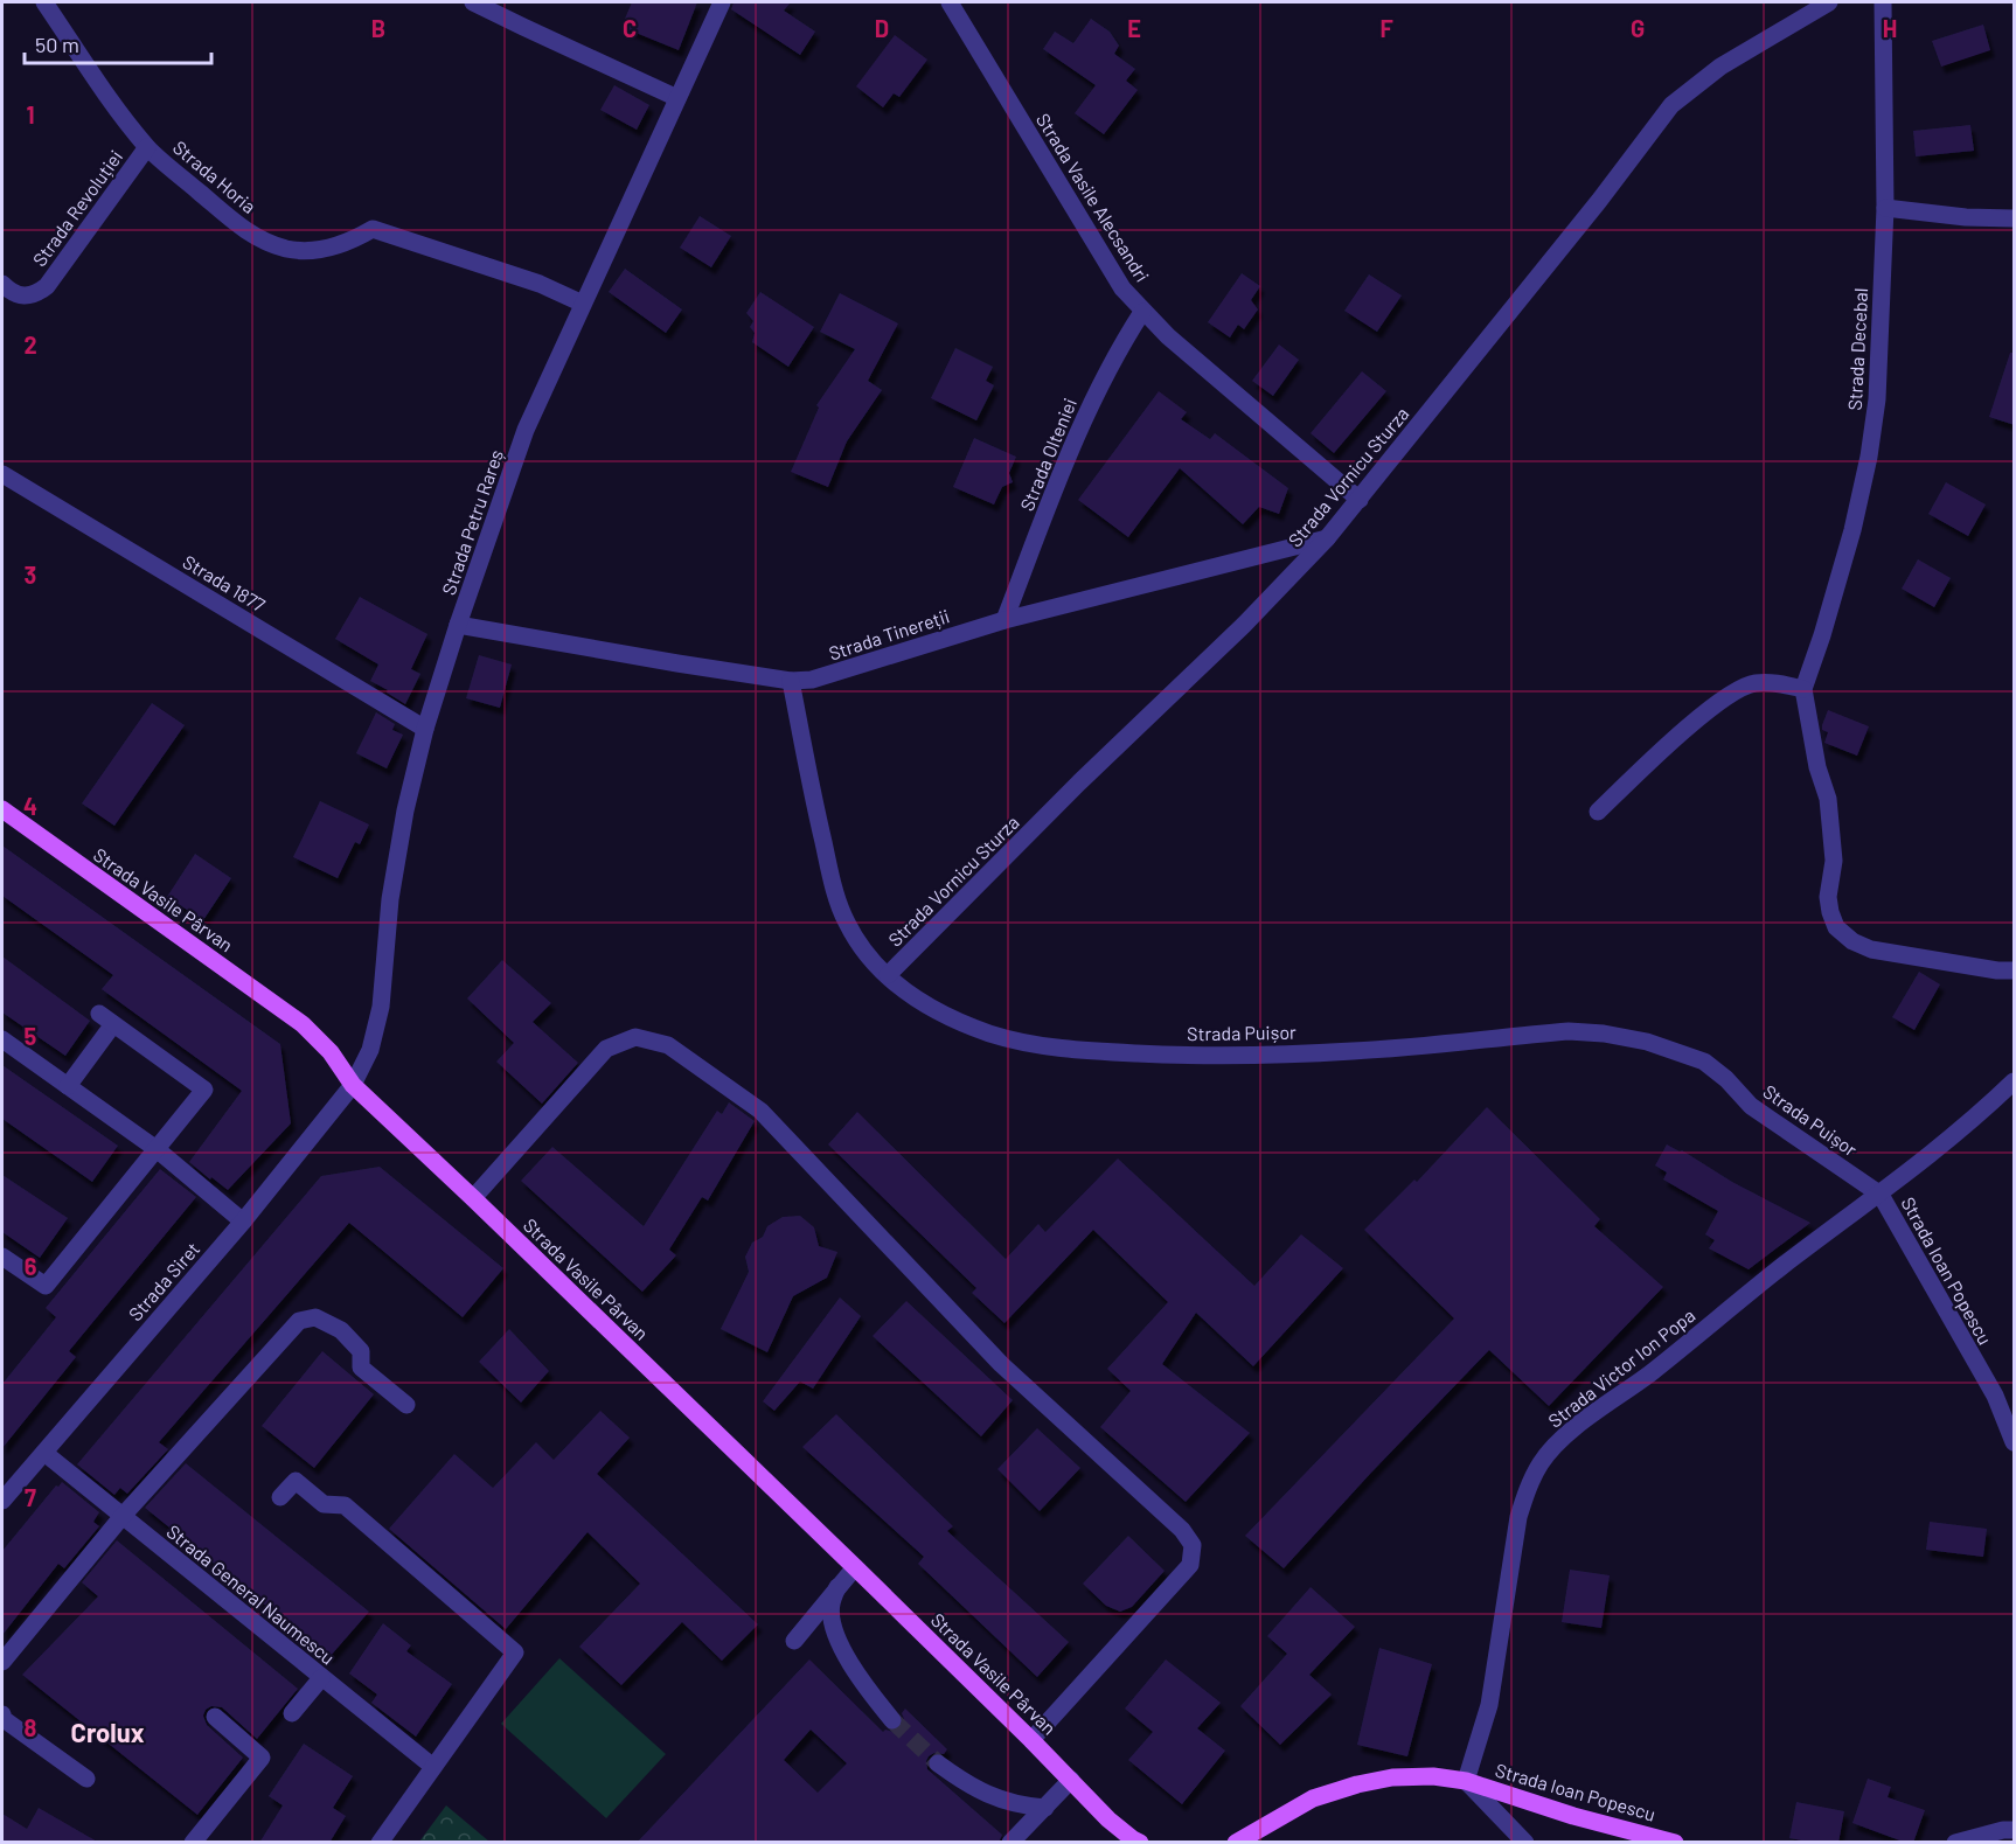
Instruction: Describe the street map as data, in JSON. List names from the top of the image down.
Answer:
{
  "streets": {
    "main road": ["Strada Vasile Pârvan", "Strada Ioan Popescu"],
    "street": [
      "Strada Horia",
      "Strada Vasile Alecsandri",
      "Strada Revoluției",
      "Strada Decebal",
      "Strada Olteniei",
      "Strada Vornicu Sturza",
      "Strada Petru Rareș",
      "Strada 1877",
      "Strada Tinereții",
      "Strada Puișor",
      "Strada Siret",
      "Strada Victor Ion Popa",
      "Strada General Naumescu"
    ]
  },
  "crossings": [
    ["Strada Horia", "Strada Revoluției"],
    ["Strada Horia", "Strada Petru Rareș"],
    ["Strada Vasile Alecsandri", "Strada Olteniei"],
    ["Strada Vasile Alecsandri", "Strada Vornicu Sturza"],
    ["Strada Olteniei", "Strada Tinereții"],
    ["Strada Vornicu Sturza", "Strada Tinereții"],
    ["Strada Vornicu Sturza", "Strada Puișor"],
    ["Strada Petru Rareș", "Strada 1877"],
    ["Strada Petru Rareș", "Strada Tinereții"],
    ["Strada Petru Rareș", "Strada Vasile Pârvan"],
    ["Strada Petru Rareș", "Strada Siret"],
    ["Strada Tinereții", "Strada Puișor"],
    ["Strada Vasile Pârvan", "Strada Siret"],
    ["Strada Puișor", "Strada Ioan Popescu"],
    ["Strada Puișor", "Strada Victor Ion Popa"],
    ["Strada Ioan Popescu", "Strada Victor Ion Popa"],
    ["Strada Siret", "Strada General Naumescu"]
  ],
  "districts": ["Crolux"],
  "scale_bar": "50 m",
  "grid": {
    "columns": [
      "B",
      "C",
      "D",
      "E",
      "F",
      "G",
      "H"
    ],
    "rows": [
      "1",
      "2",
      "3",
      "4",
      "5",
      "6",
      "7",
      "8"
    ]
  }
}
